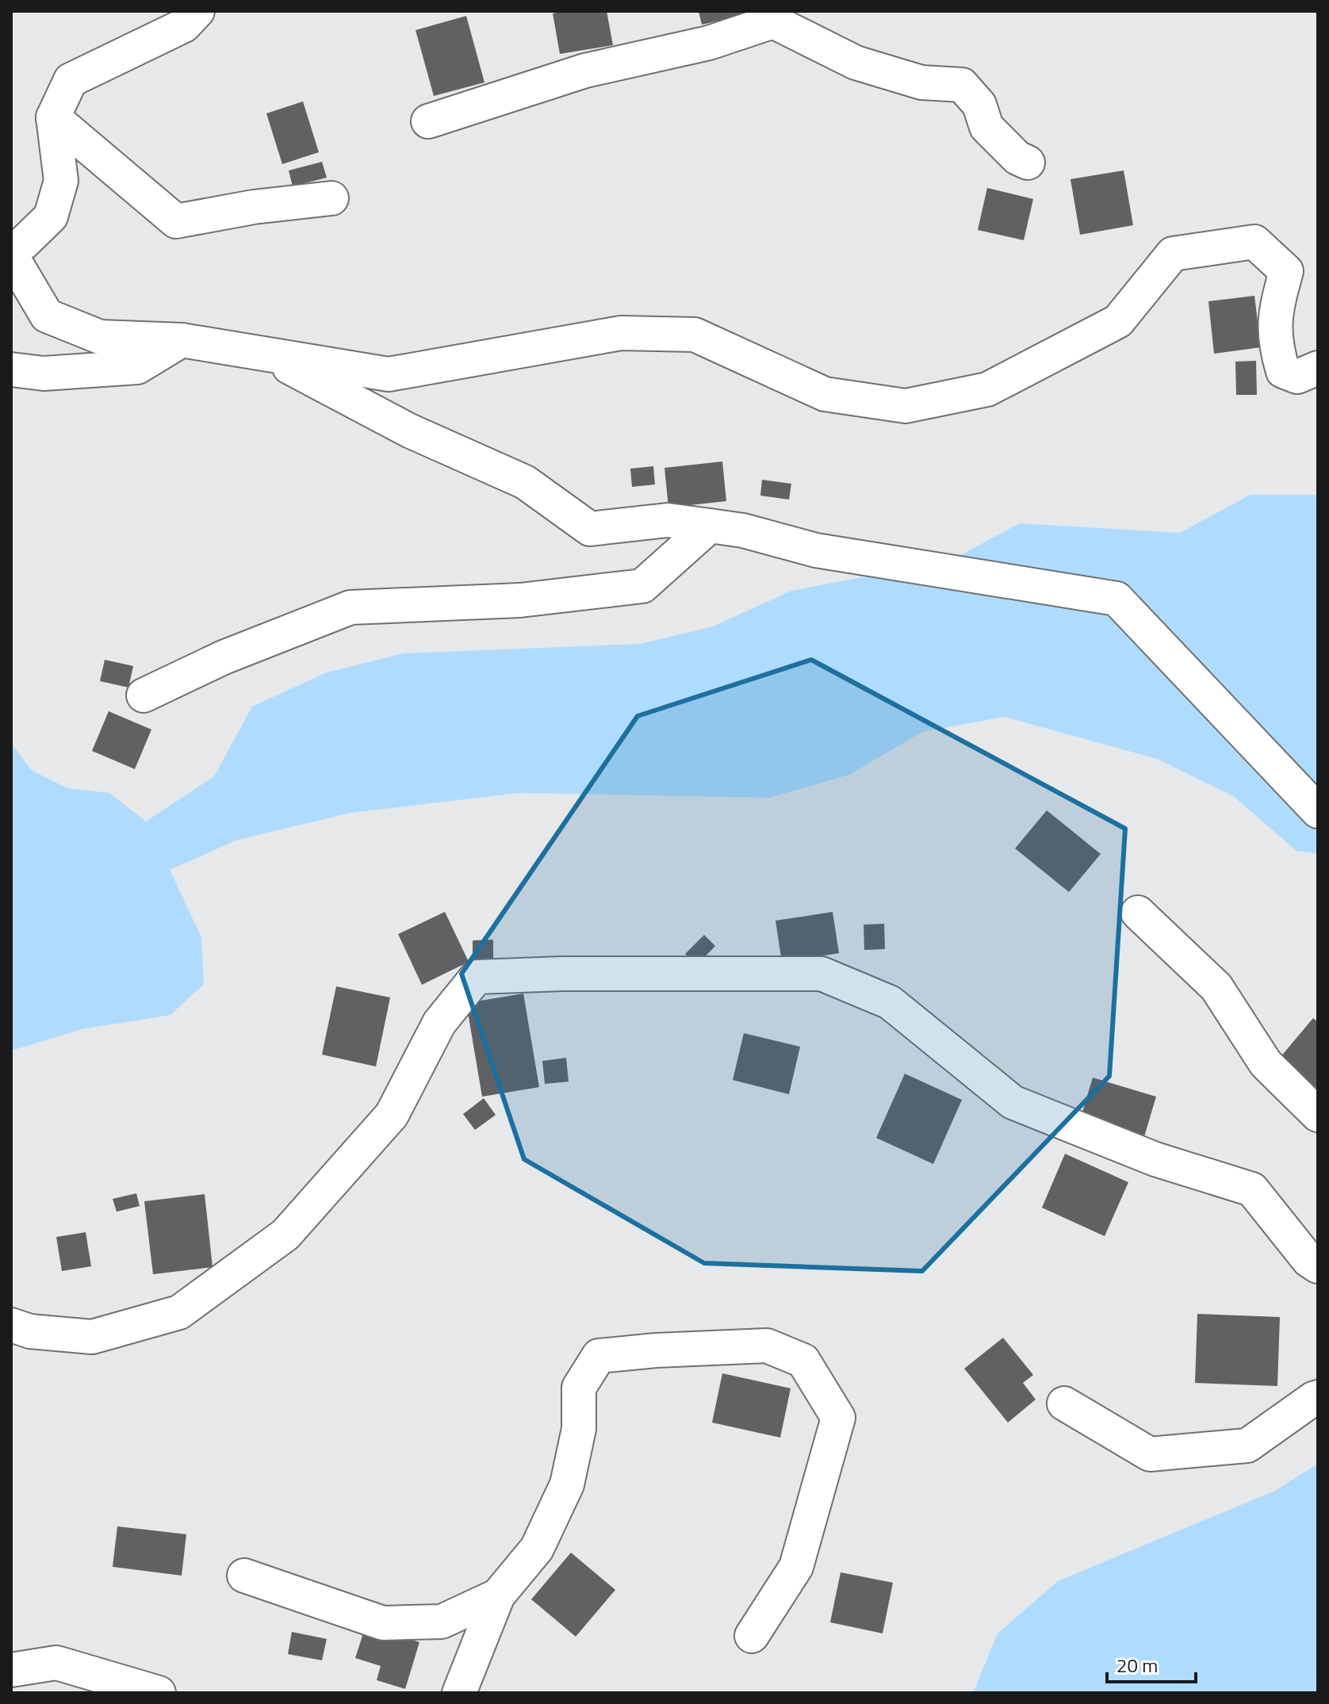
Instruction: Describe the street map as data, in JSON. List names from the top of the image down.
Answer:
{
  "scale_bar": "20 m"
}
